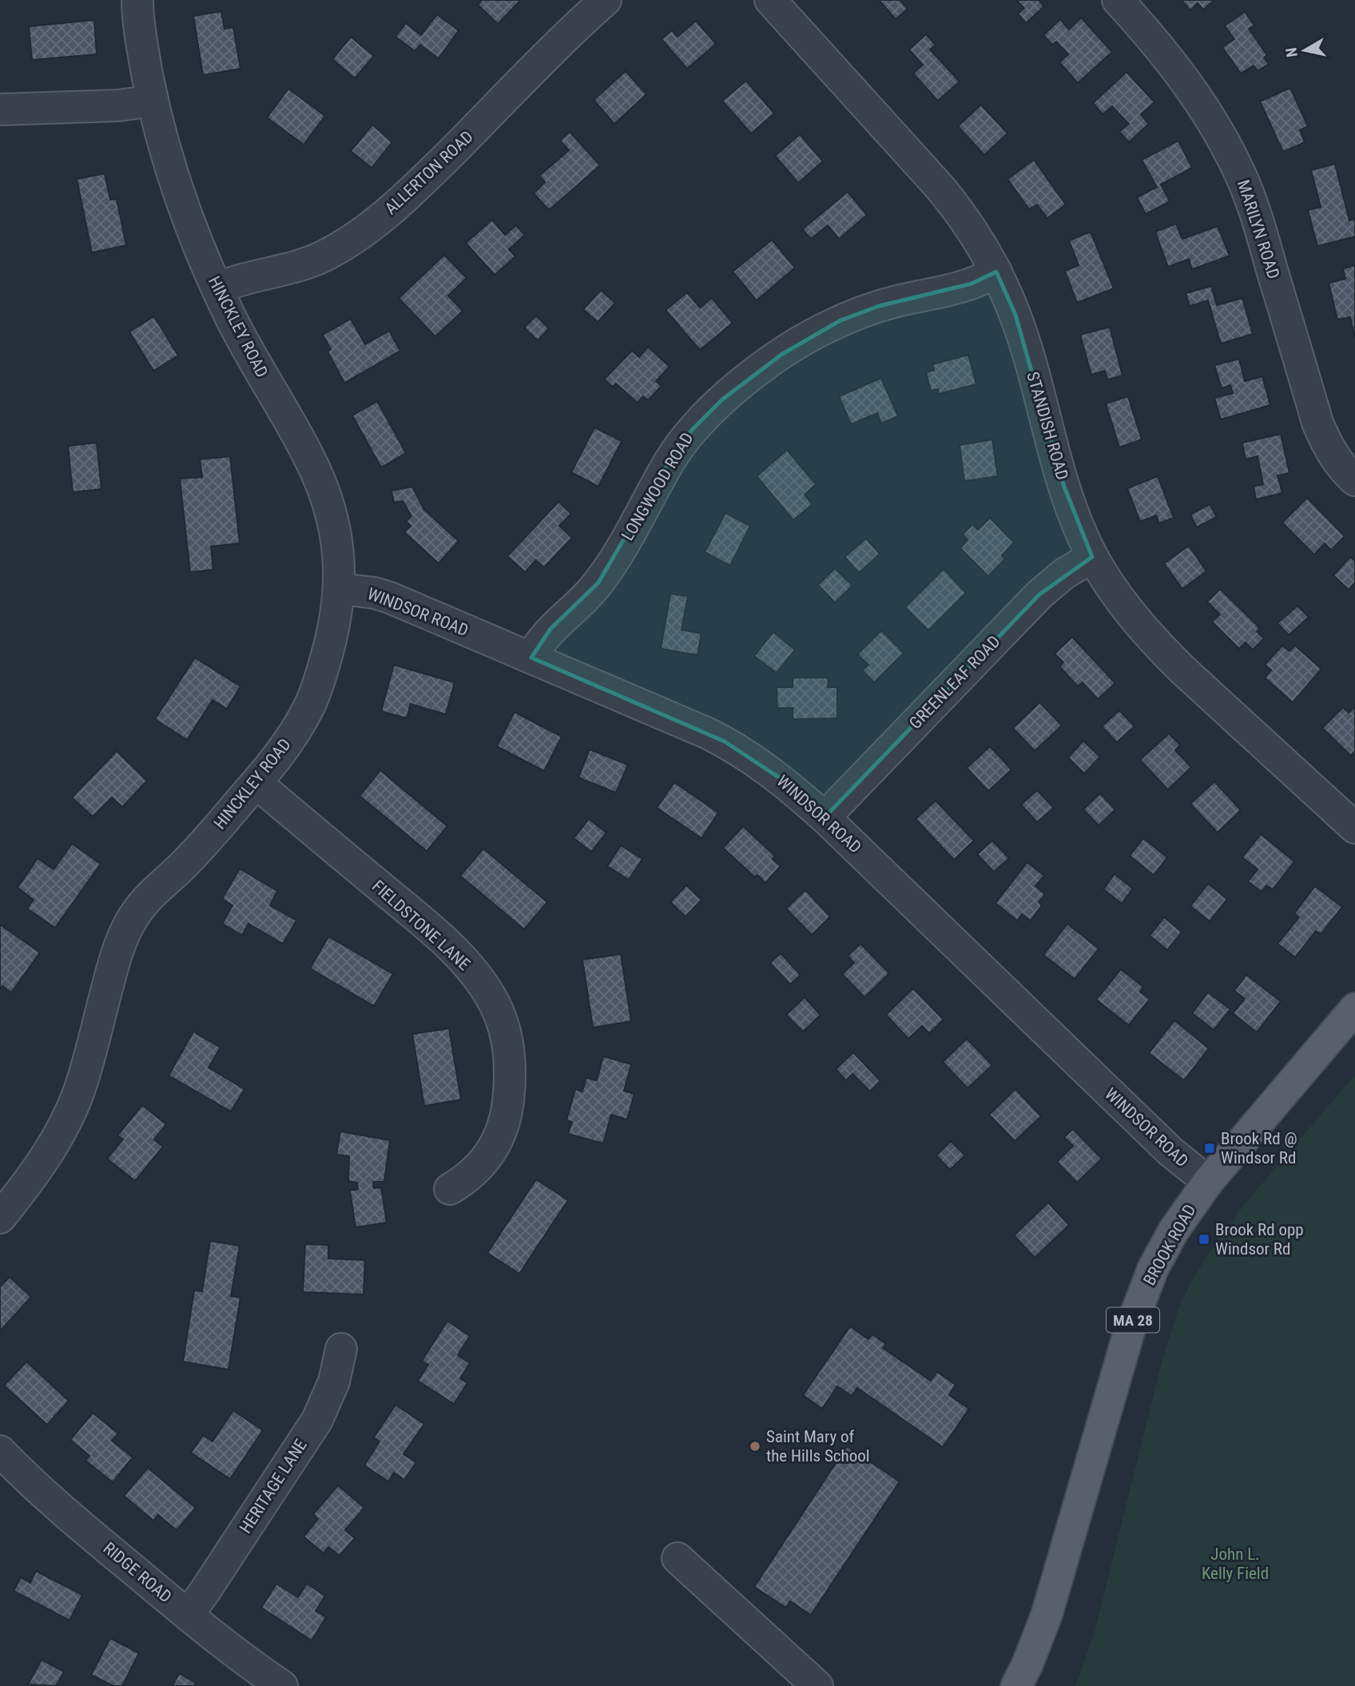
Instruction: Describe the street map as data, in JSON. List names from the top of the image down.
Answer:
{
  "streets": {
    "main road": ["BROOK ROAD", "MA 28"],
    "street": [
      "ALLERTON ROAD",
      "MARILYN ROAD",
      "HINCKLEY ROAD",
      "STANDISH ROAD",
      "LONGWOOD ROAD",
      "WINDSOR ROAD",
      "GREENLEAF ROAD",
      "FIELDSTONE LANE",
      "HERITAGE LANE",
      "RIDGE ROAD"
    ]
  },
  "crossings": [
    ["ALLERTON ROAD", "HINCKLEY ROAD"],
    ["HINCKLEY ROAD", "WINDSOR ROAD"],
    ["HINCKLEY ROAD", "FIELDSTONE LANE"],
    ["STANDISH ROAD", "LONGWOOD ROAD"],
    ["STANDISH ROAD", "GREENLEAF ROAD"],
    ["LONGWOOD ROAD", "WINDSOR ROAD"],
    ["WINDSOR ROAD", "GREENLEAF ROAD"],
    ["WINDSOR ROAD", "BROOK ROAD"],
    ["HERITAGE LANE", "RIDGE ROAD"]
  ],
  "parks": ["John L. Kelly Field"],
  "places": {
    "transit": ["Brook Rd @ Windsor Rd", "Brook Rd opp Windsor Rd"],
    "other": ["Saint Mary of the Hills School"]
  },
  "north": "left"
}
